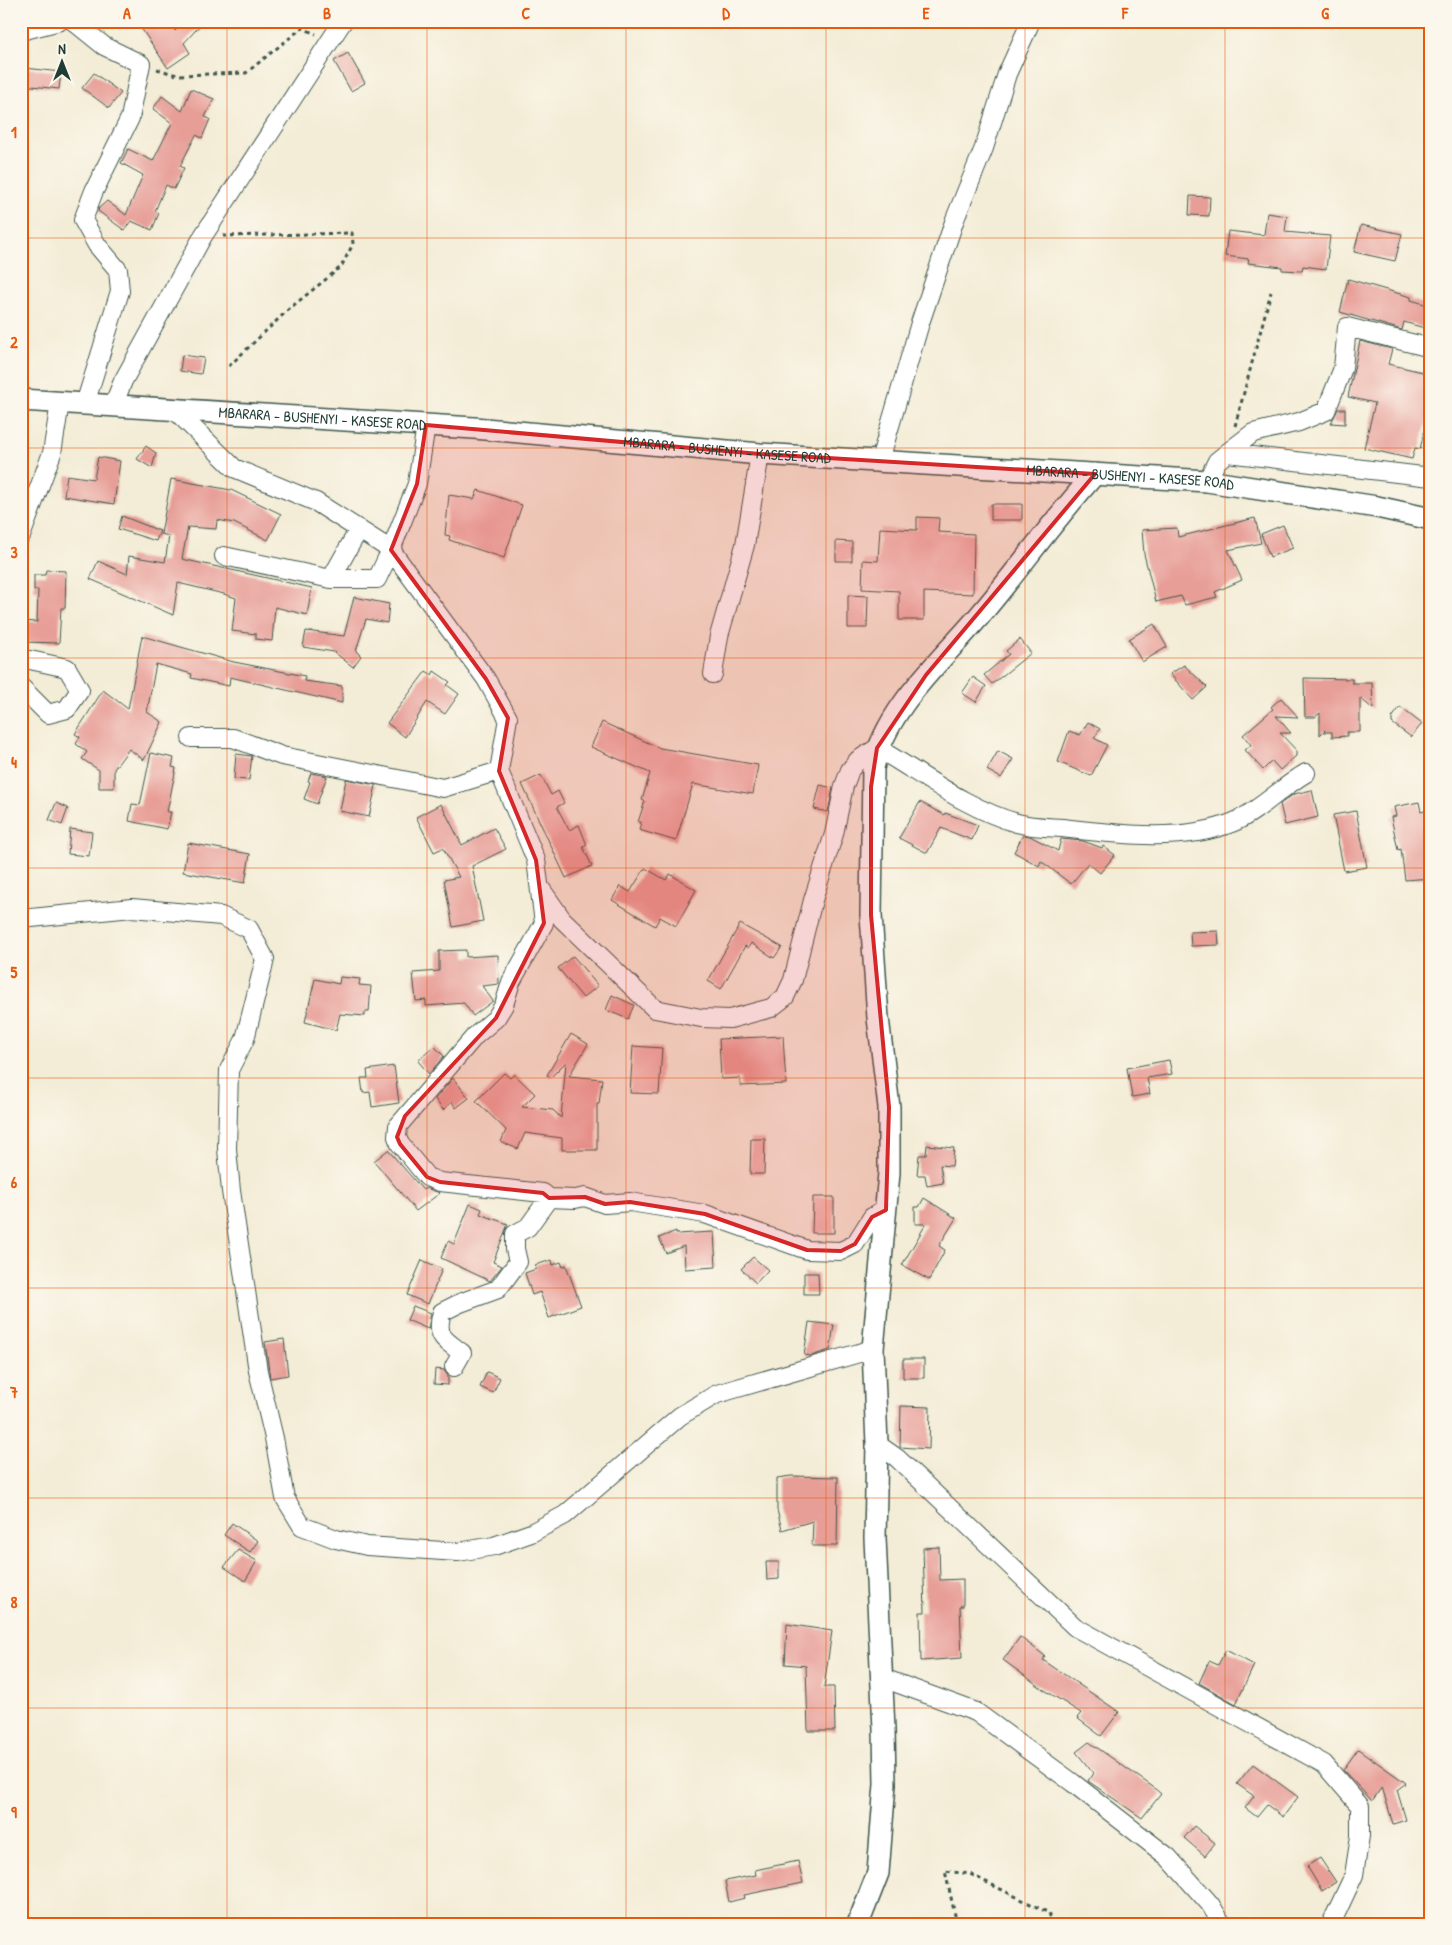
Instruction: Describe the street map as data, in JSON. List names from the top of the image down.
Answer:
{
  "streets": {
    "main road": ["MBARARA - BUSHENYI - KASESE ROAD"]
  },
  "north": "top",
  "grid": {
    "columns": [
      "A",
      "B",
      "C",
      "D",
      "E",
      "F",
      "G"
    ],
    "rows": [
      "1",
      "2",
      "3",
      "4",
      "5",
      "6",
      "7",
      "8",
      "9"
    ]
  }
}
